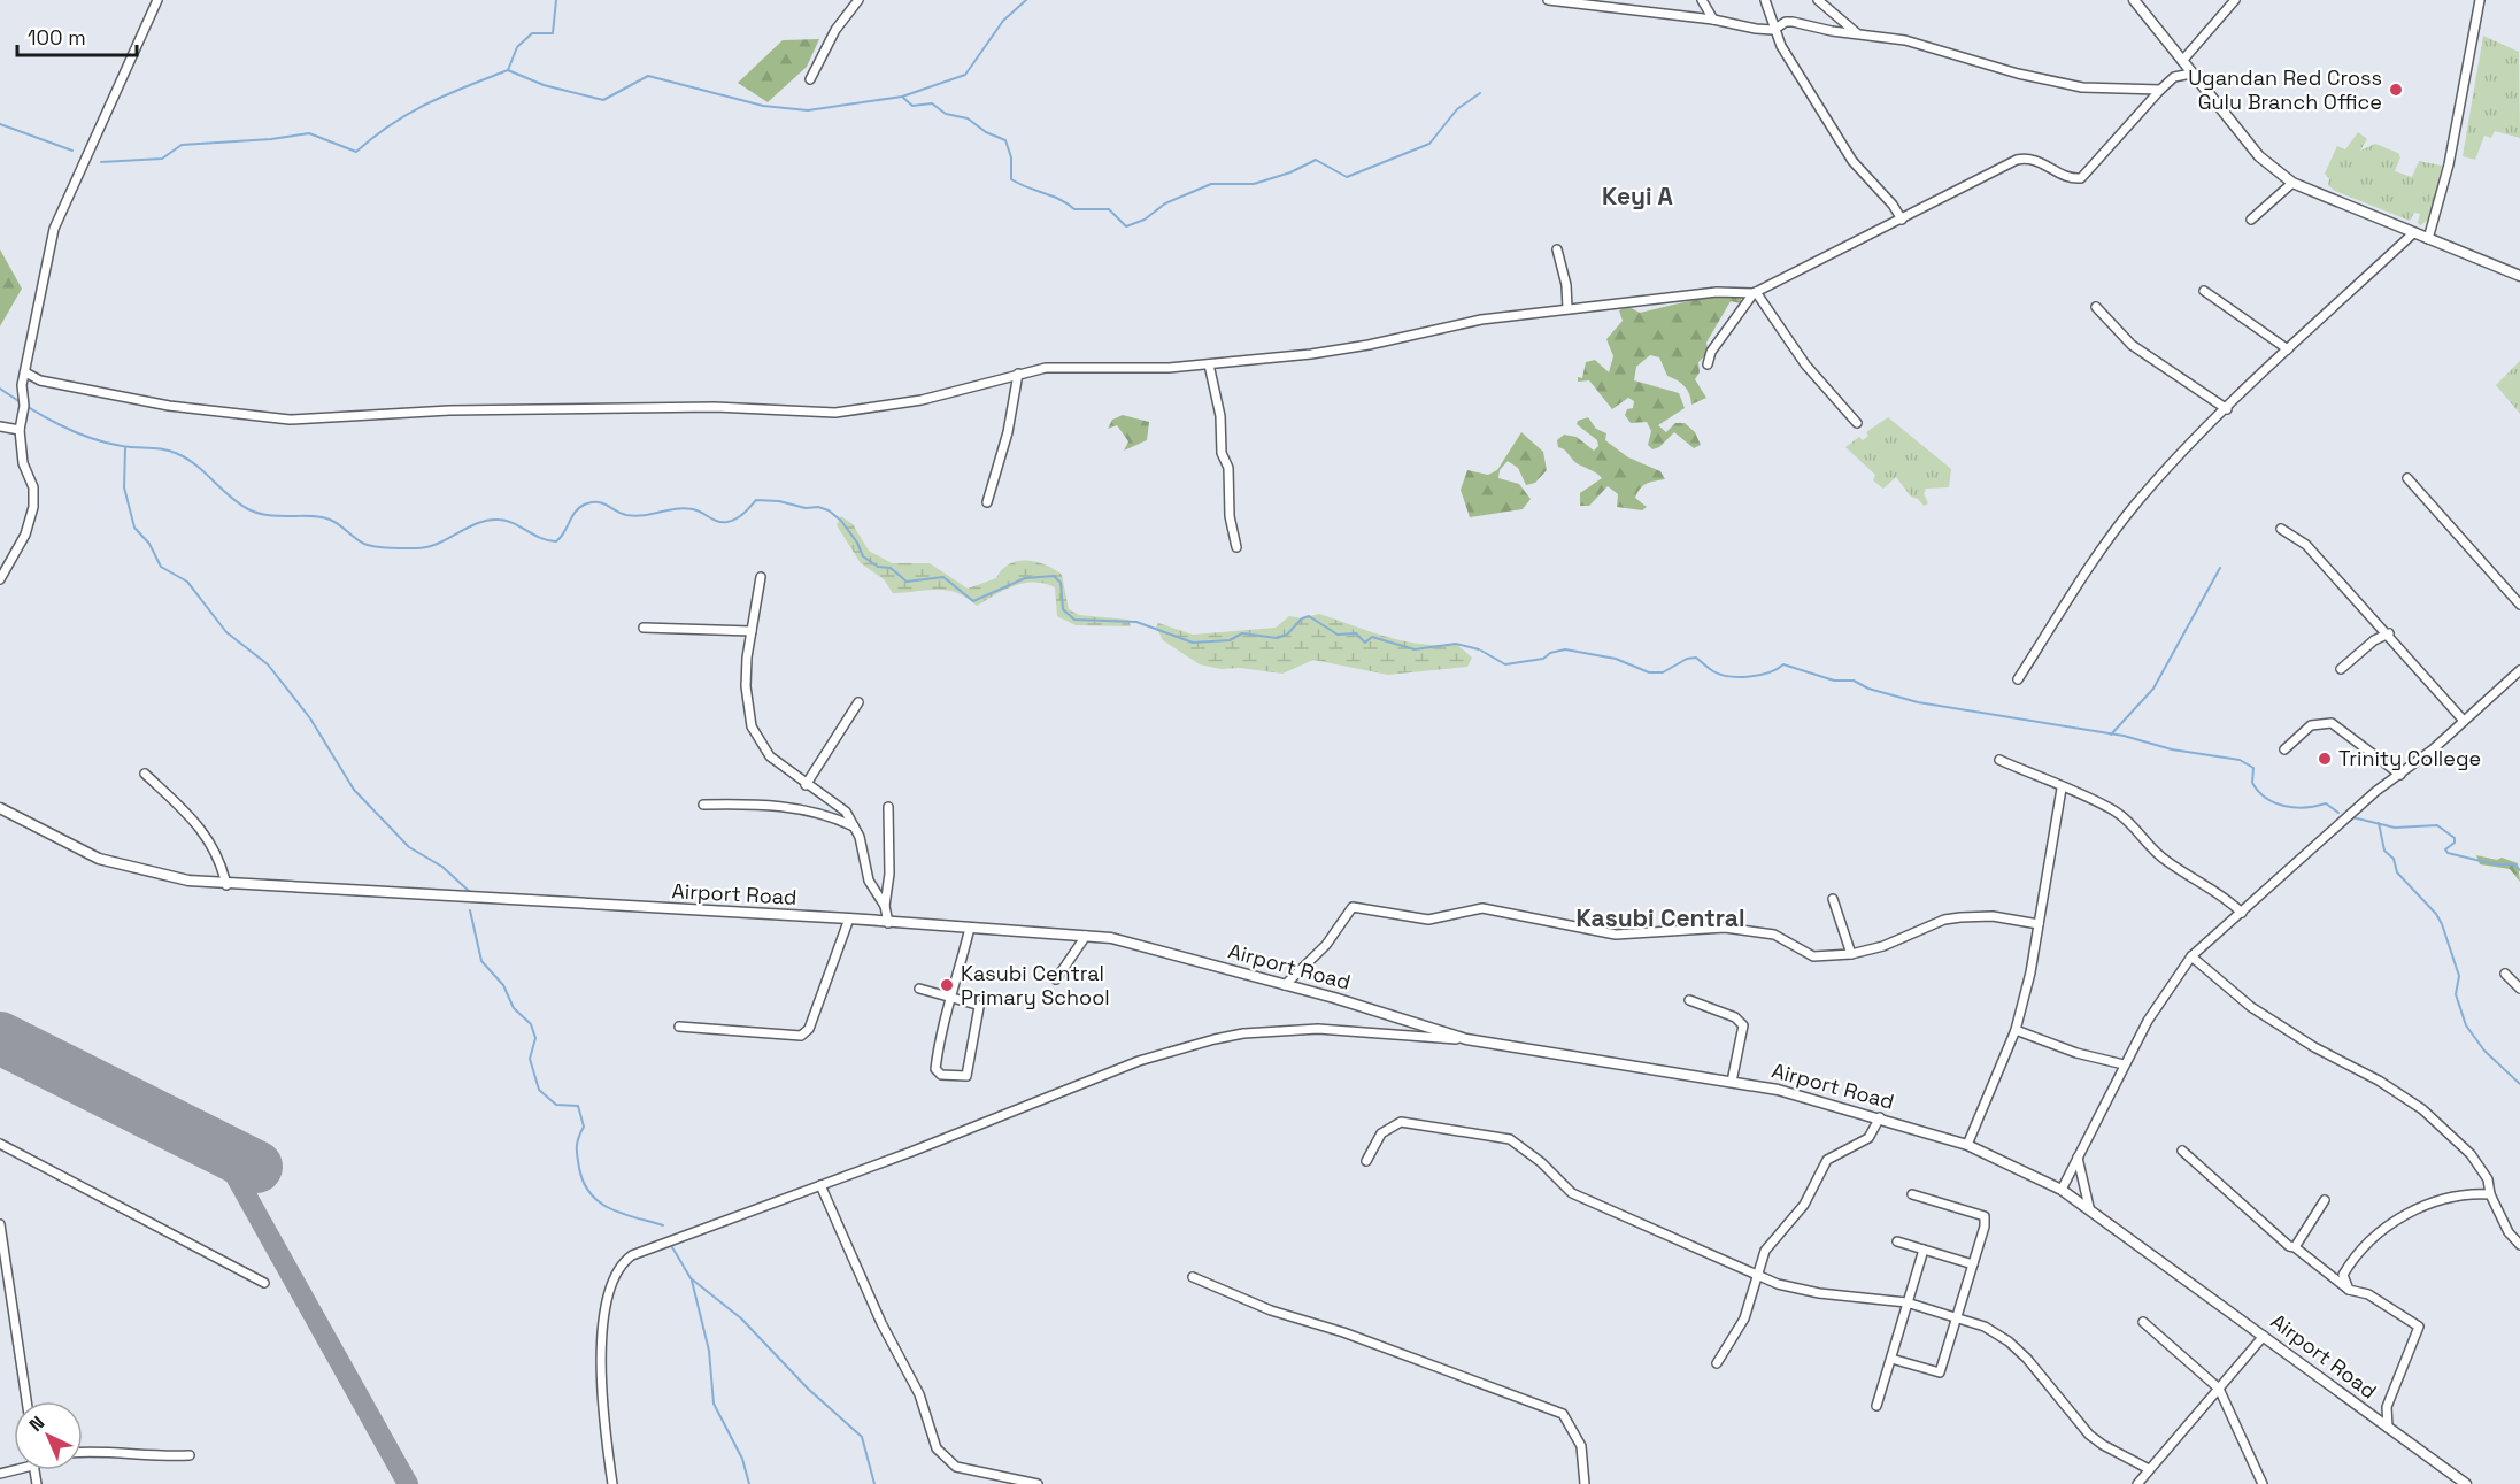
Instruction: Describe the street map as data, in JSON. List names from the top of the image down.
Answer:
{
  "streets": {
    "street": ["Airport Road"]
  },
  "districts": ["Keyi A", "Kasubi Central"],
  "places": ["Ugandan Red Cross Gulu Branch Office", "Trinity College", "Kasubi Central Primary School"],
  "scale_bar": "100 m",
  "north": "top left"
}
